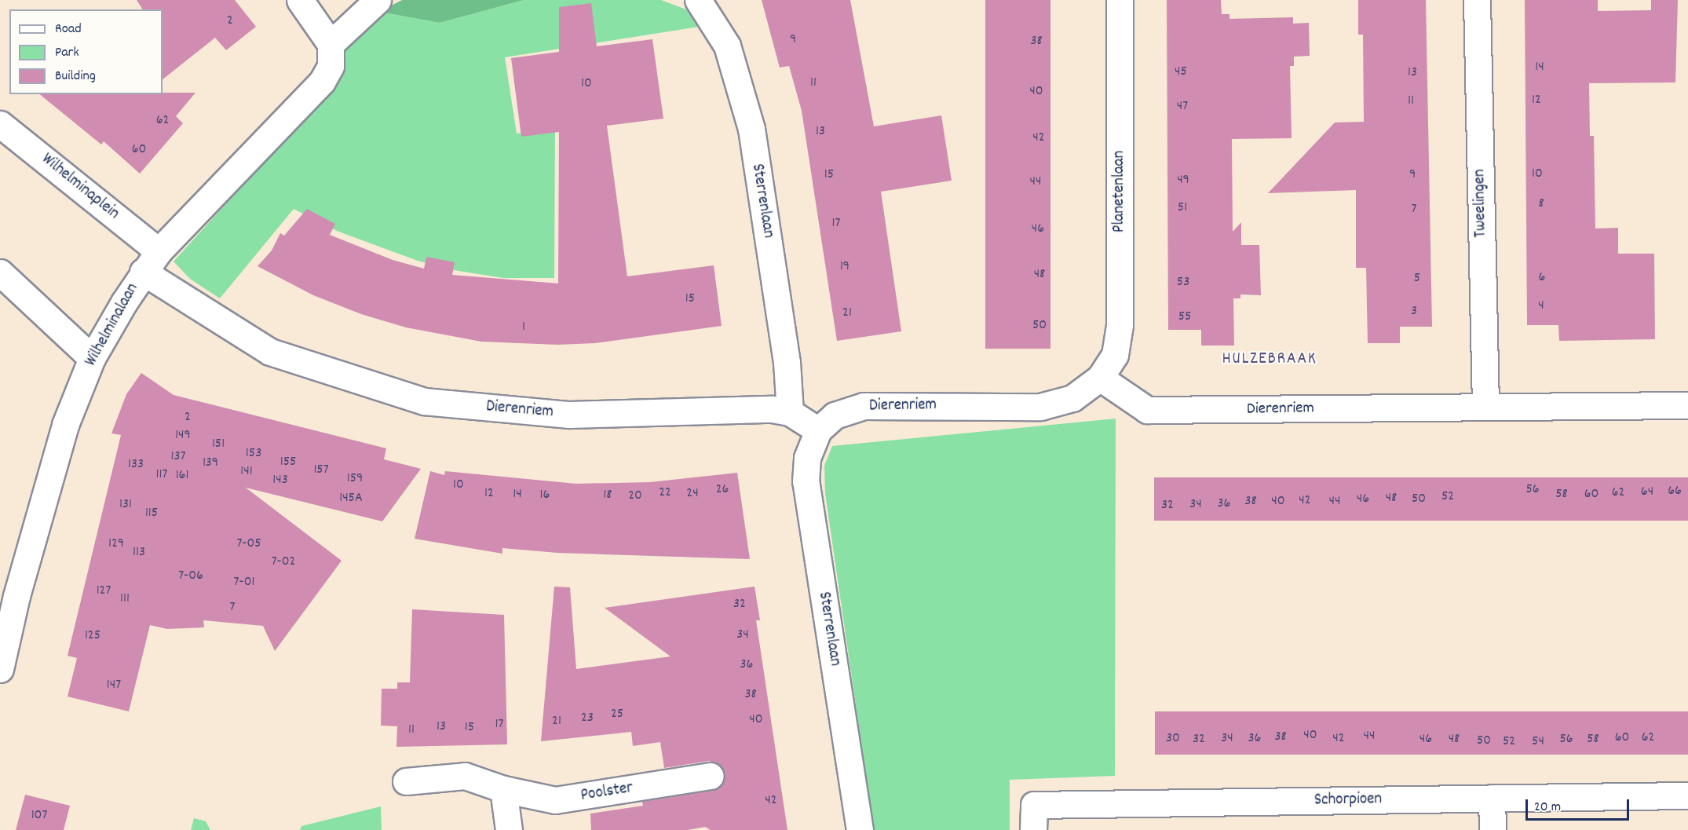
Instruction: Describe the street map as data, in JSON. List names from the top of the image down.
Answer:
{
  "streets": {
    "street": [
      "Wilhelminaplein",
      "Planetenlaan",
      "Sterrenlaan",
      "Tweelingen",
      "Wilhelminalaan",
      "Dierenriem",
      "Poolster",
      "Schorpioen"
    ]
  },
  "crossings": [
    ["Wilhelminaplein", "Wilhelminalaan"],
    ["Planetenlaan", "Dierenriem"],
    ["Sterrenlaan", "Dierenriem"],
    ["Tweelingen", "Dierenriem"],
    ["Wilhelminalaan", "Dierenriem"]
  ],
  "districts": ["HULZEBRAAK"],
  "house_numbers": [
    "2",
    "9",
    "38",
    "14",
    "45",
    "13",
    "11",
    "10",
    "40",
    "12",
    "11",
    "47",
    "62",
    "13",
    "42",
    "60",
    "10",
    "15",
    "9",
    "49",
    "44",
    "8",
    "51",
    "7",
    "17",
    "46",
    "19",
    "48",
    "6",
    "5",
    "53",
    "15",
    "4",
    "3",
    "21",
    "55",
    "50",
    "1",
    "2",
    "149",
    "151",
    "153",
    "137",
    "155",
    "139",
    "133",
    "157",
    "141",
    "117",
    "161",
    "159",
    "143",
    "10",
    "26",
    "56",
    "66",
    "64",
    "22",
    "62",
    "12",
    "24",
    "14",
    "58",
    "60",
    "16",
    "18",
    "20",
    "52",
    "145A",
    "48",
    "46",
    "50",
    "42",
    "38",
    "40",
    "44",
    "36",
    "131",
    "34",
    "32",
    "115",
    "129",
    "7-05",
    "113",
    "7-02",
    "7-06",
    "7-01",
    "127",
    "111",
    "32",
    "7",
    "34",
    "125",
    "36",
    "147",
    "38",
    "25",
    "23",
    "40",
    "21",
    "17",
    "13",
    "15",
    "11",
    "40",
    "44",
    "38",
    "60",
    "62",
    "30",
    "34",
    "36",
    "42",
    "32",
    "46",
    "48",
    "56",
    "58",
    "50",
    "52",
    "54",
    "42",
    "107"
  ],
  "legend": ["Road", "Park", "Building"],
  "scale_bar": "20 m"
}
